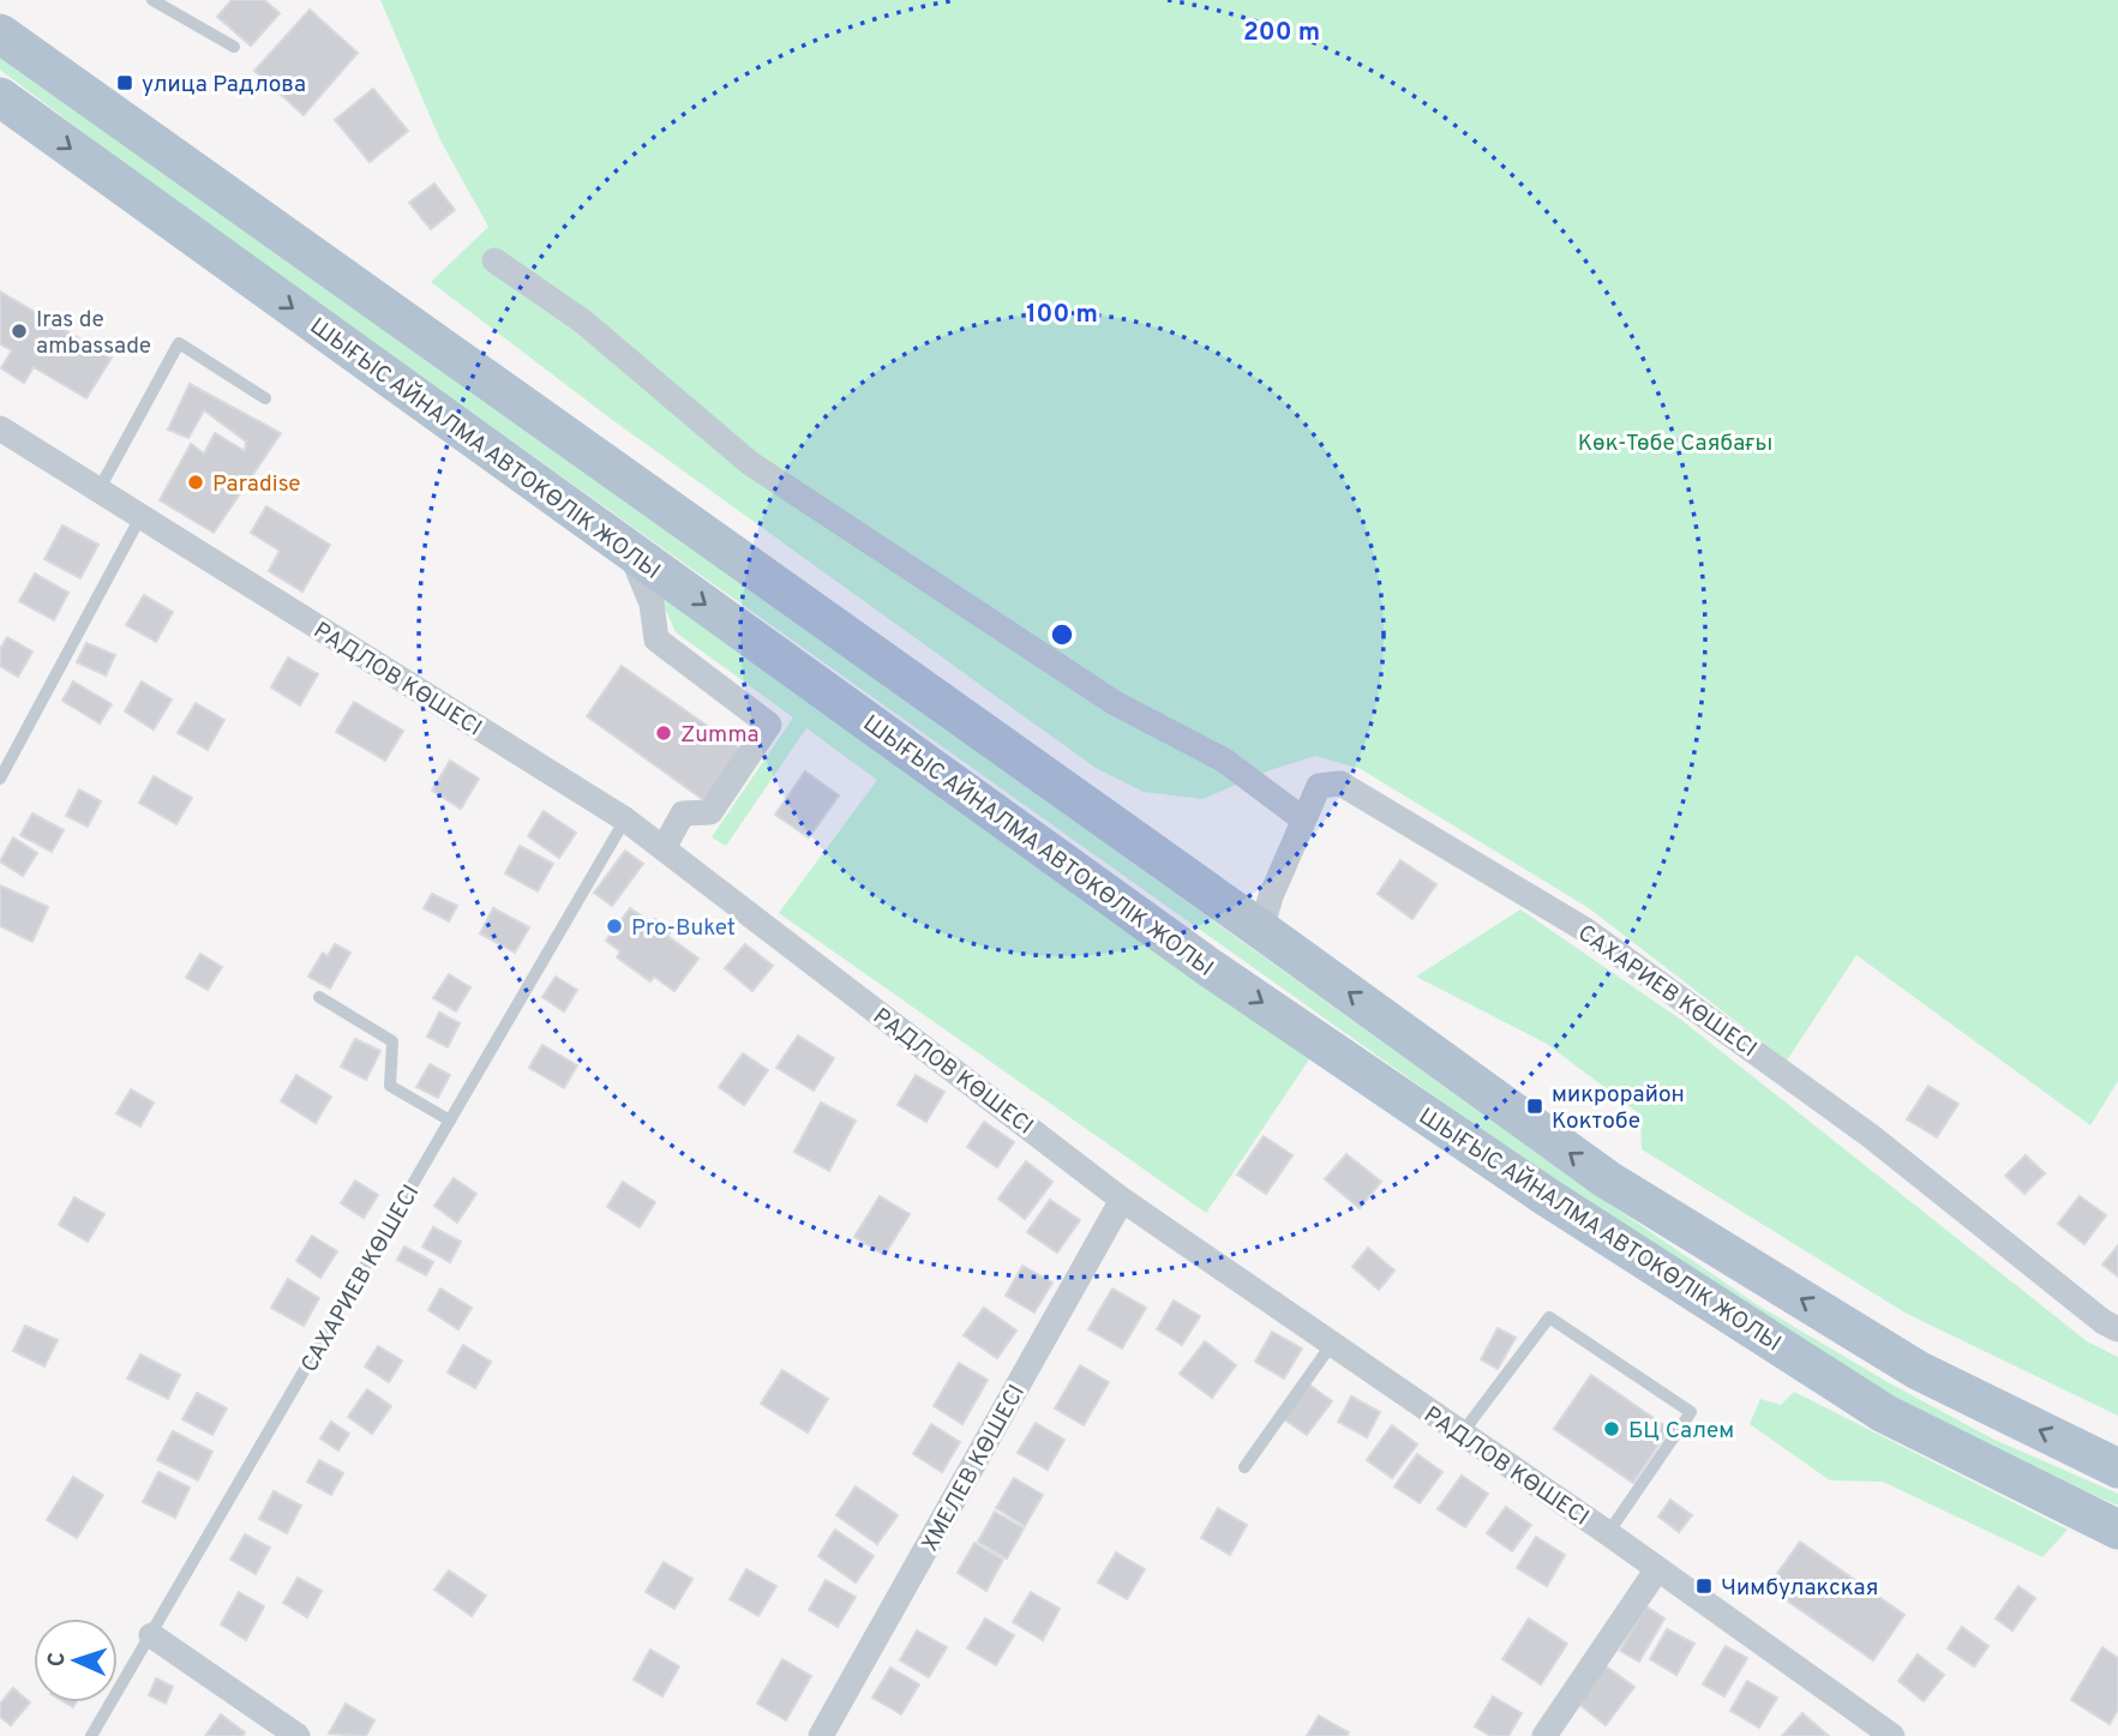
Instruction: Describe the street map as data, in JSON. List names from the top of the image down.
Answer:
{
  "streets": {
    "main road": ["ШЫҒЫС АЙНАЛМА АВТОКӨЛІК ЖОЛЫ"],
    "street": ["РАДЛОВ КӨШЕСІ", "САХАРИЕВ КӨШЕСІ", "ХМЕЛЕВ КӨШЕСІ"]
  },
  "crossings": [
    ["РАДЛОВ КӨШЕСІ", "САХАРИЕВ КӨШЕСІ"],
    ["РАДЛОВ КӨШЕСІ", "ХМЕЛЕВ КӨШЕСІ"]
  ],
  "parks": ["Көк-Төбе Саябағы"],
  "places": {
    "transit": ["улица Радлова", "микрорайон Коктобе", "Чимбулакская"],
    "other": [
      "Iras de ambassade",
      "Paradise",
      "Zumma",
      "Pro-Buket",
      "БЦ Салем"
    ]
  },
  "north": "left",
  "rings": ["200 m", "100 m"]
}
